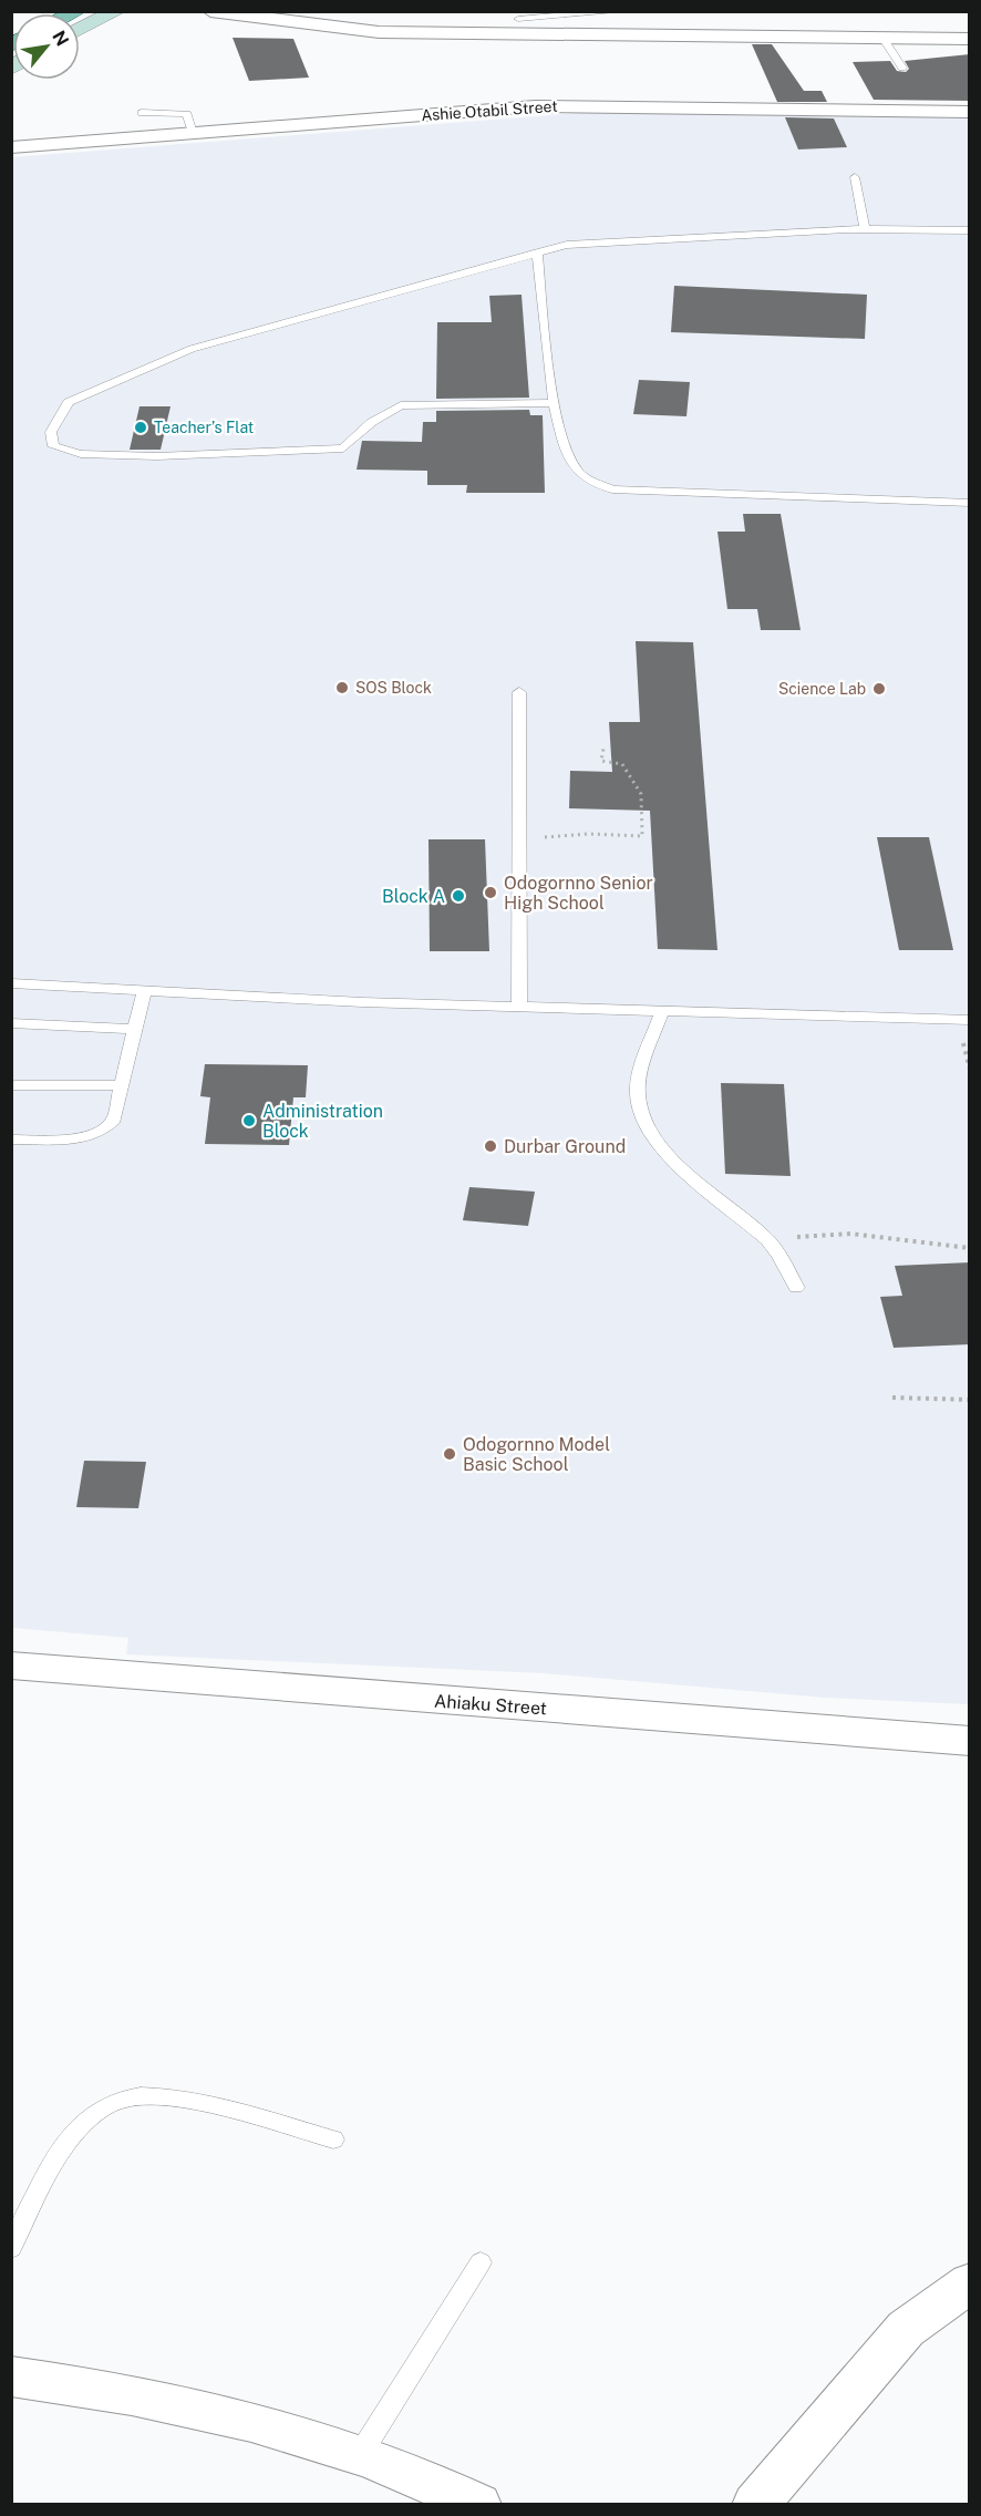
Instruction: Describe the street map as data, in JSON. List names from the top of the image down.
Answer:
{
  "streets": {
    "street": ["Ashie Otabil Street", "Ahiaku Street"]
  },
  "places": [
    "Teacher’s Flat",
    "SOS Block",
    "Science Lab",
    "Odogornno Senior High School",
    "Block A",
    "Administration Block",
    "Durbar Ground",
    "Odogornno Model Basic School"
  ],
  "north": "top right"
}
